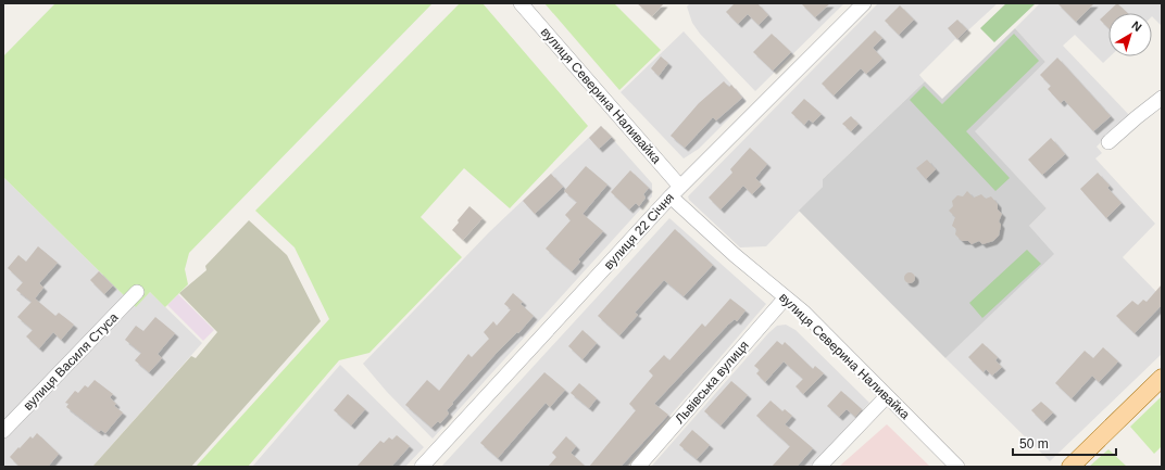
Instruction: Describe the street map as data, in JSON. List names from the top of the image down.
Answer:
{
  "streets": {
    "street": [
      "вулиця Северина Наливайка",
      "вулиця 22 Січня",
      "вулиця Василя Стуса",
      "Львівська вулиця"
    ]
  },
  "crossings": [
    ["вулиця Северина Наливайка", "вулиця 22 Січня"],
    ["вулиця Северина Наливайка", "Львівська вулиця"]
  ],
  "scale_bar": "50 m",
  "north": "top right"
}
